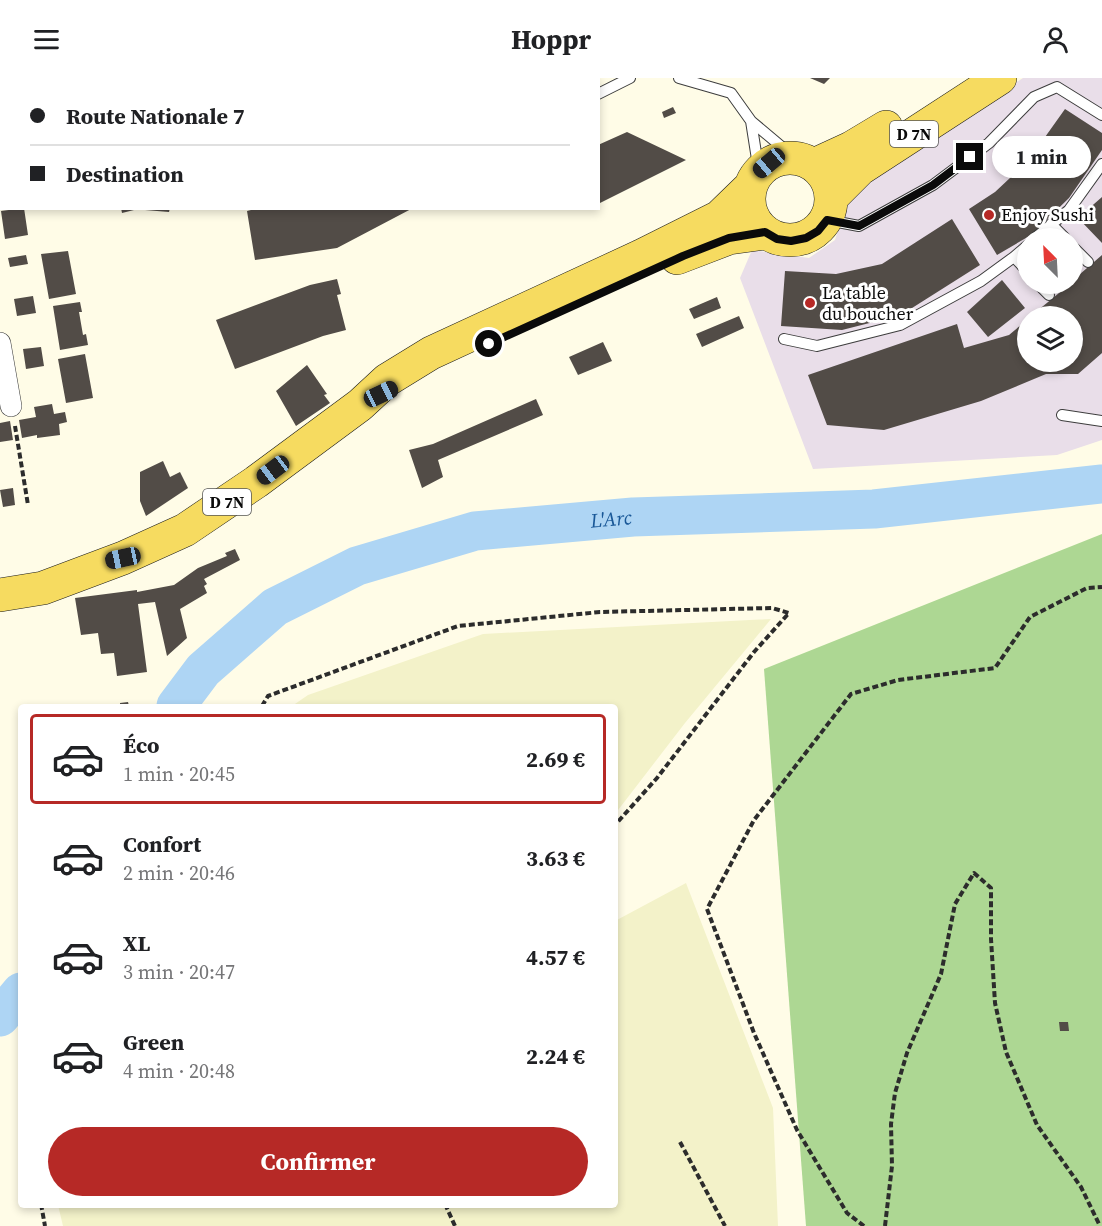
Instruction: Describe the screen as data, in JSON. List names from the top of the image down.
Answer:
{
  "streets": {
    "main road": ["D 7N"]
  },
  "water": ["L'Arc"],
  "places": ["Enjoy Sushi", "La table du boucher"],
  "north": "top left",
  "page": {
    "header": "Hoppr",
    "banner": ["Route Nationale 7", "Destination"],
    "bubble": "1 min",
    "list": [
      {
        "name": "Éco",
        "note": "1 min · 20:45",
        "value": "2.69 €"
      },
      {
        "name": "Confort",
        "note": "2 min · 20:46",
        "value": "3.63 €"
      },
      {
        "name": "XL",
        "note": "3 min · 20:47",
        "value": "4.57 €"
      },
      {
        "name": "Green",
        "note": "4 min · 20:48",
        "value": "2.24 €"
      }
    ],
    "buttons": "Confirmer"
  }
}
